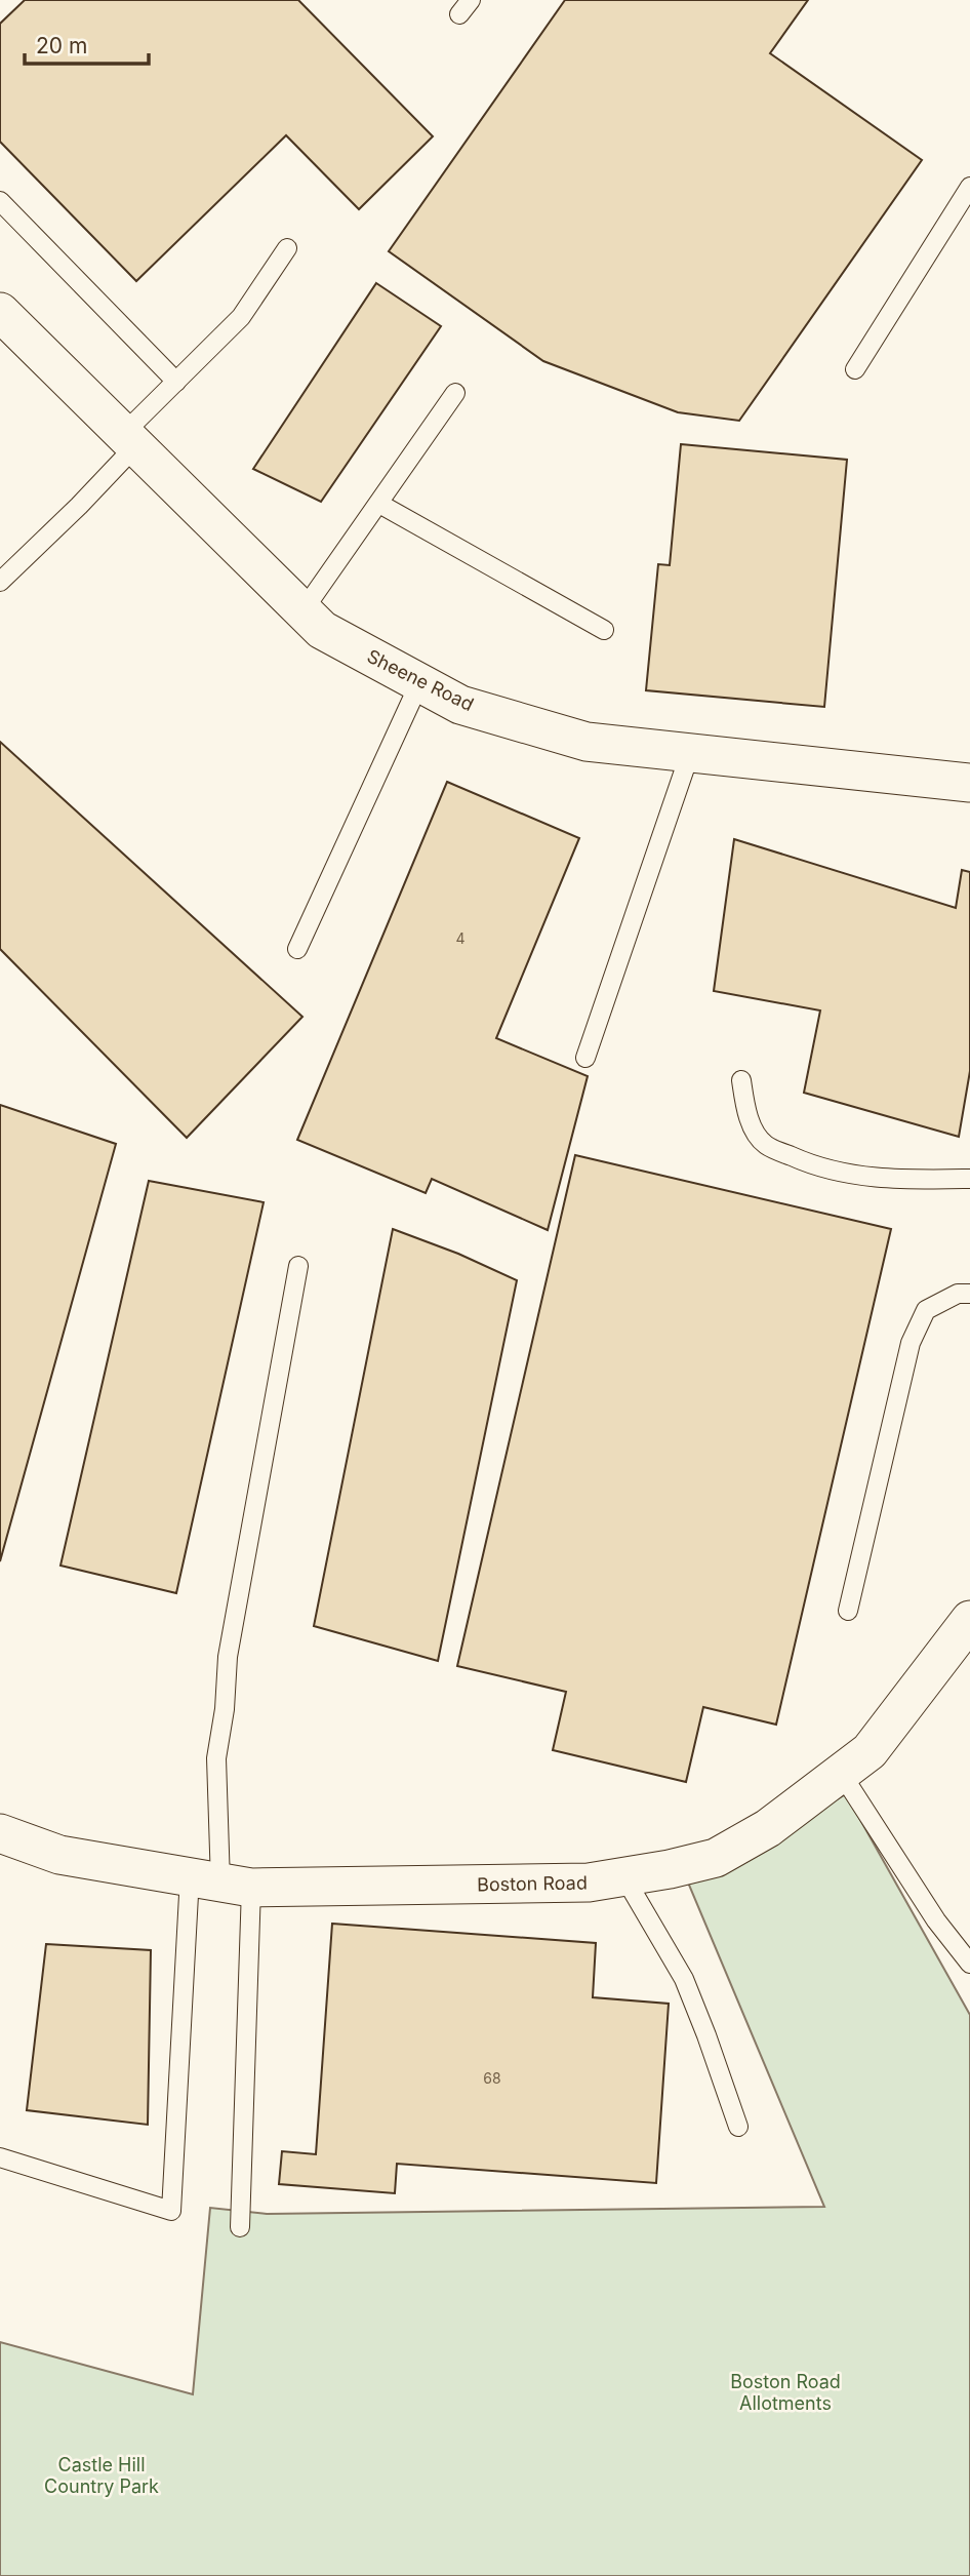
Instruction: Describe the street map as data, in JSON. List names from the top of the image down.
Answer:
{
  "streets": {
    "street": ["Sheene Road", "Boston Road"]
  },
  "parks": ["Boston Road Allotments", "Castle Hill Country Park"],
  "house_numbers": ["4", "68"],
  "scale_bar": "20 m"
}
